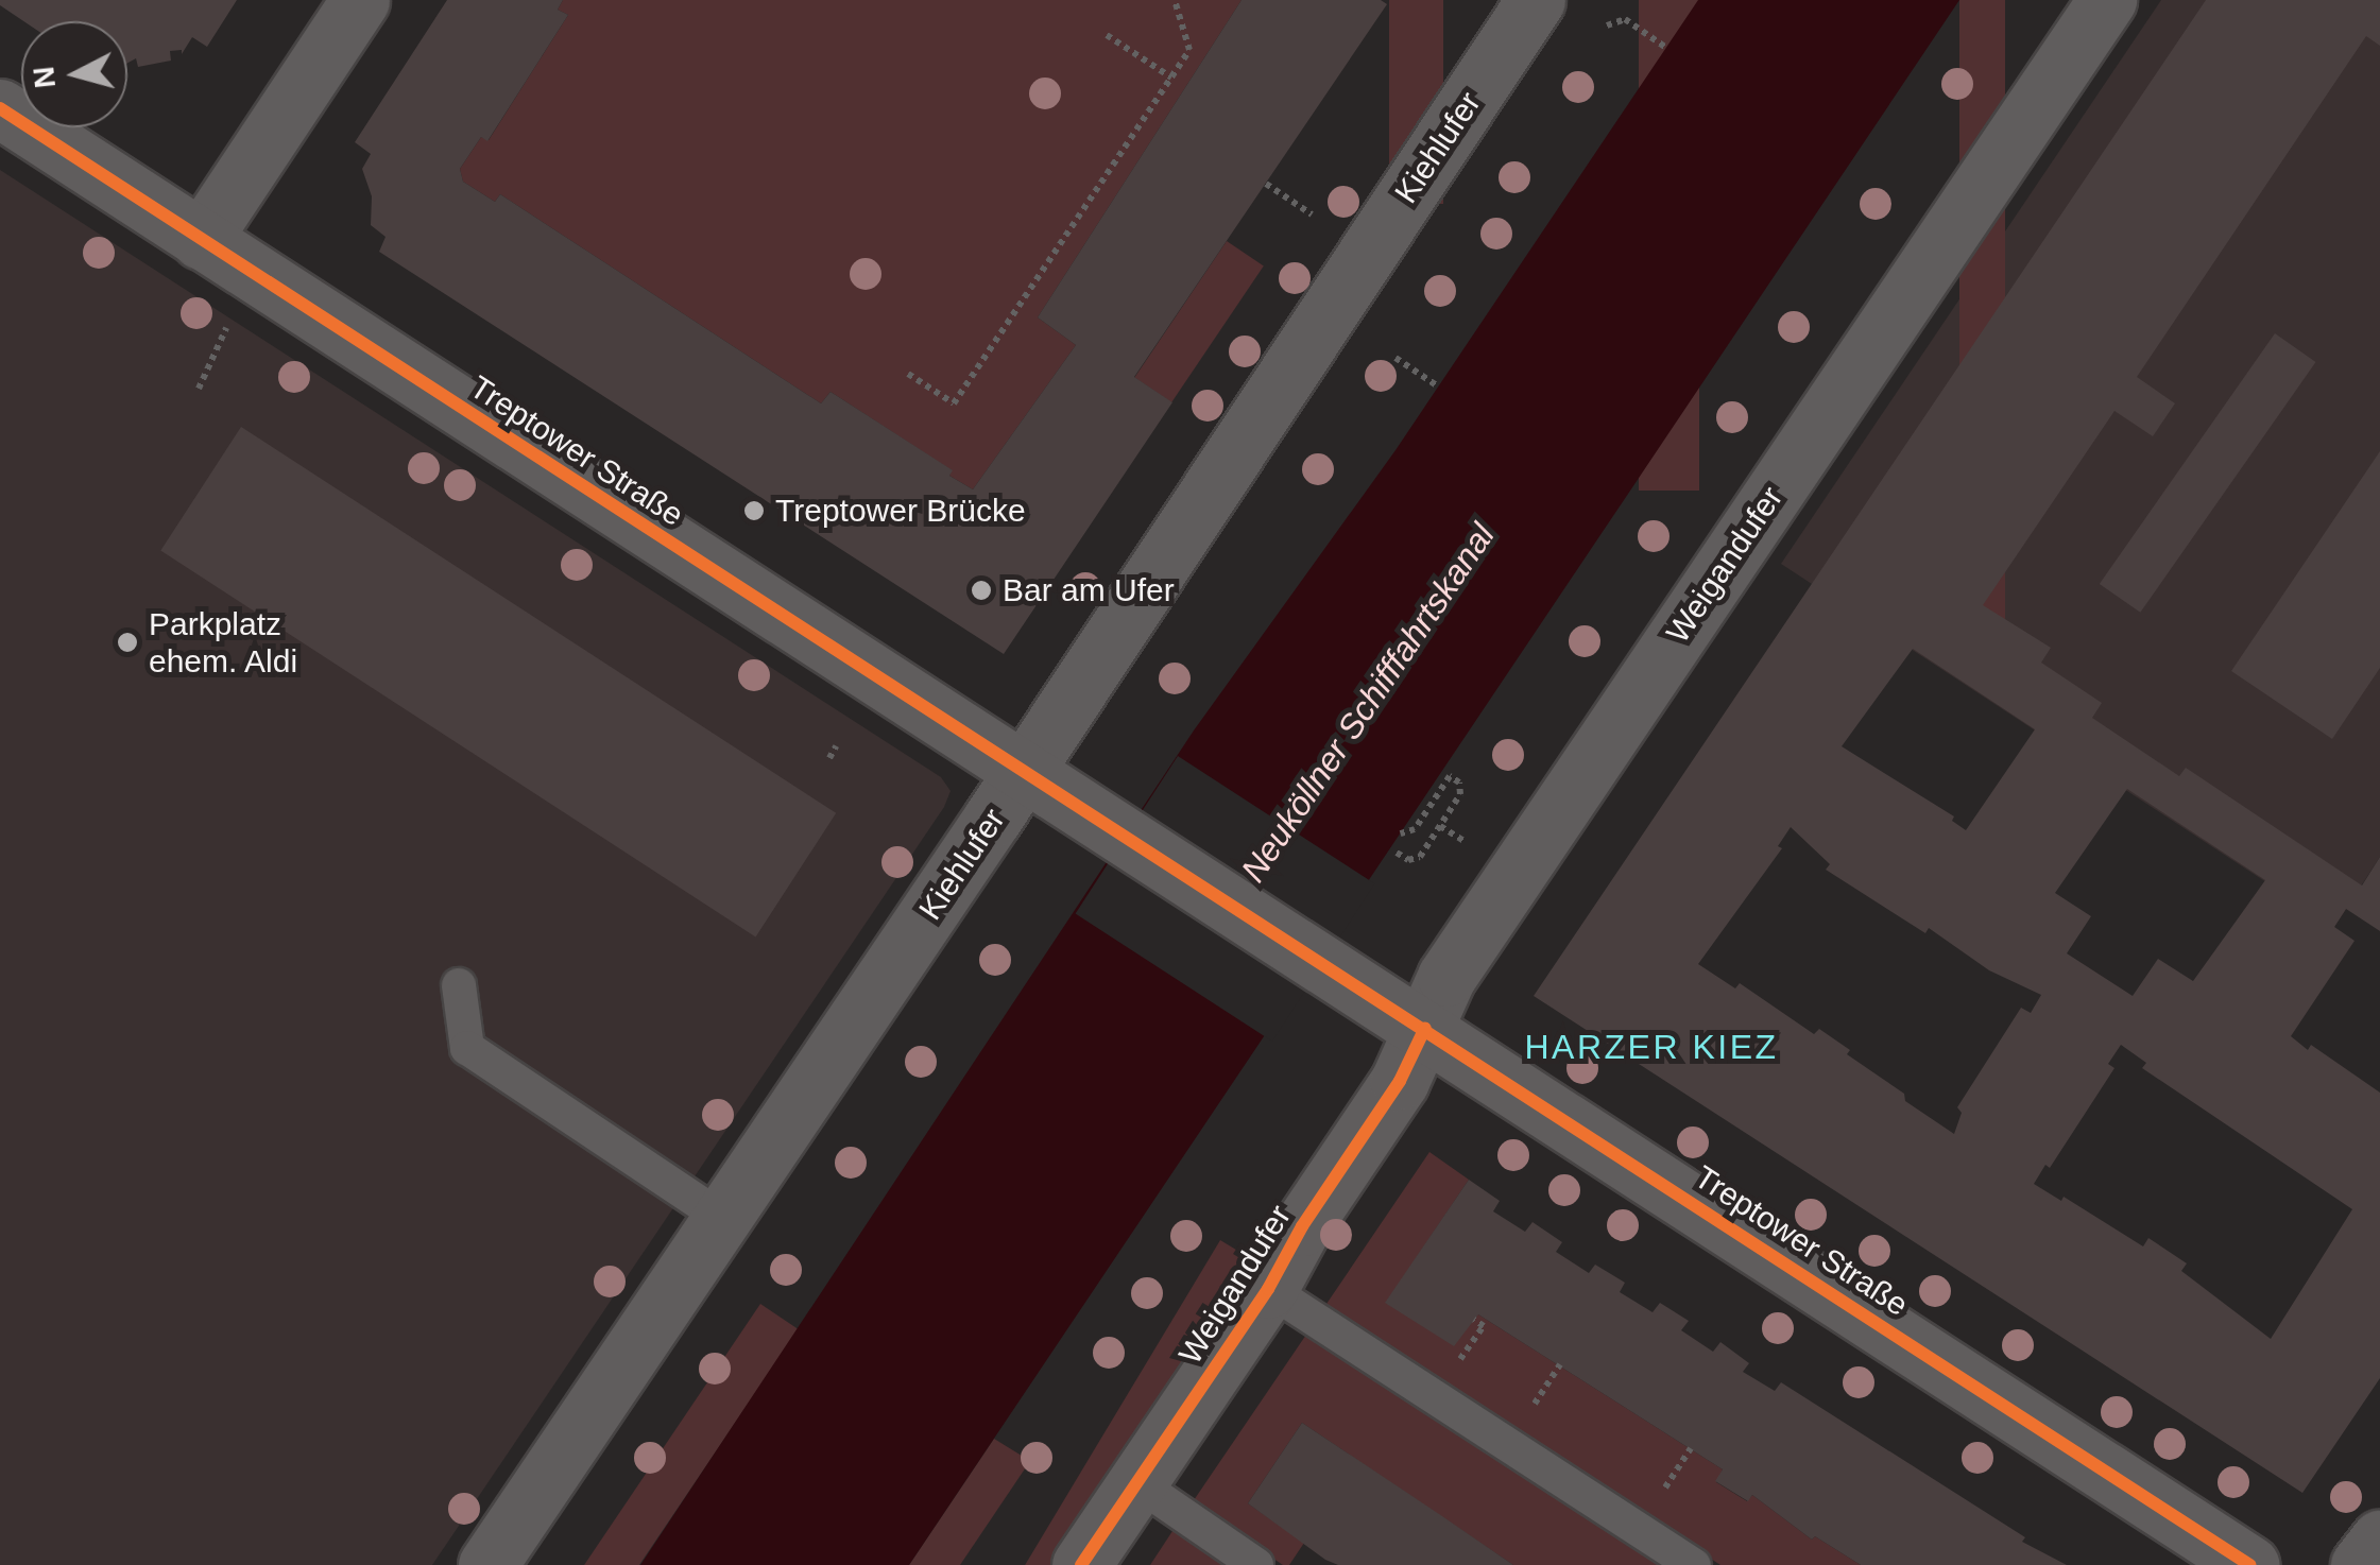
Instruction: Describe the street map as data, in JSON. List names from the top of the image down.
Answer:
{
  "streets": {
    "street": ["Kiehlufer", "Treptower Straße", "Weigandufer"]
  },
  "crossings": [
    ["Kiehlufer", "Treptower Straße"],
    ["Treptower Straße", "Weigandufer"]
  ],
  "districts": ["HARZER KIEZ"],
  "water": ["Neuköllner Schifffahrtskanal"],
  "places": ["Treptower Brücke", "Bar am Ufer", "Parkplatz ehem. Aldi"],
  "north": "left"
}
